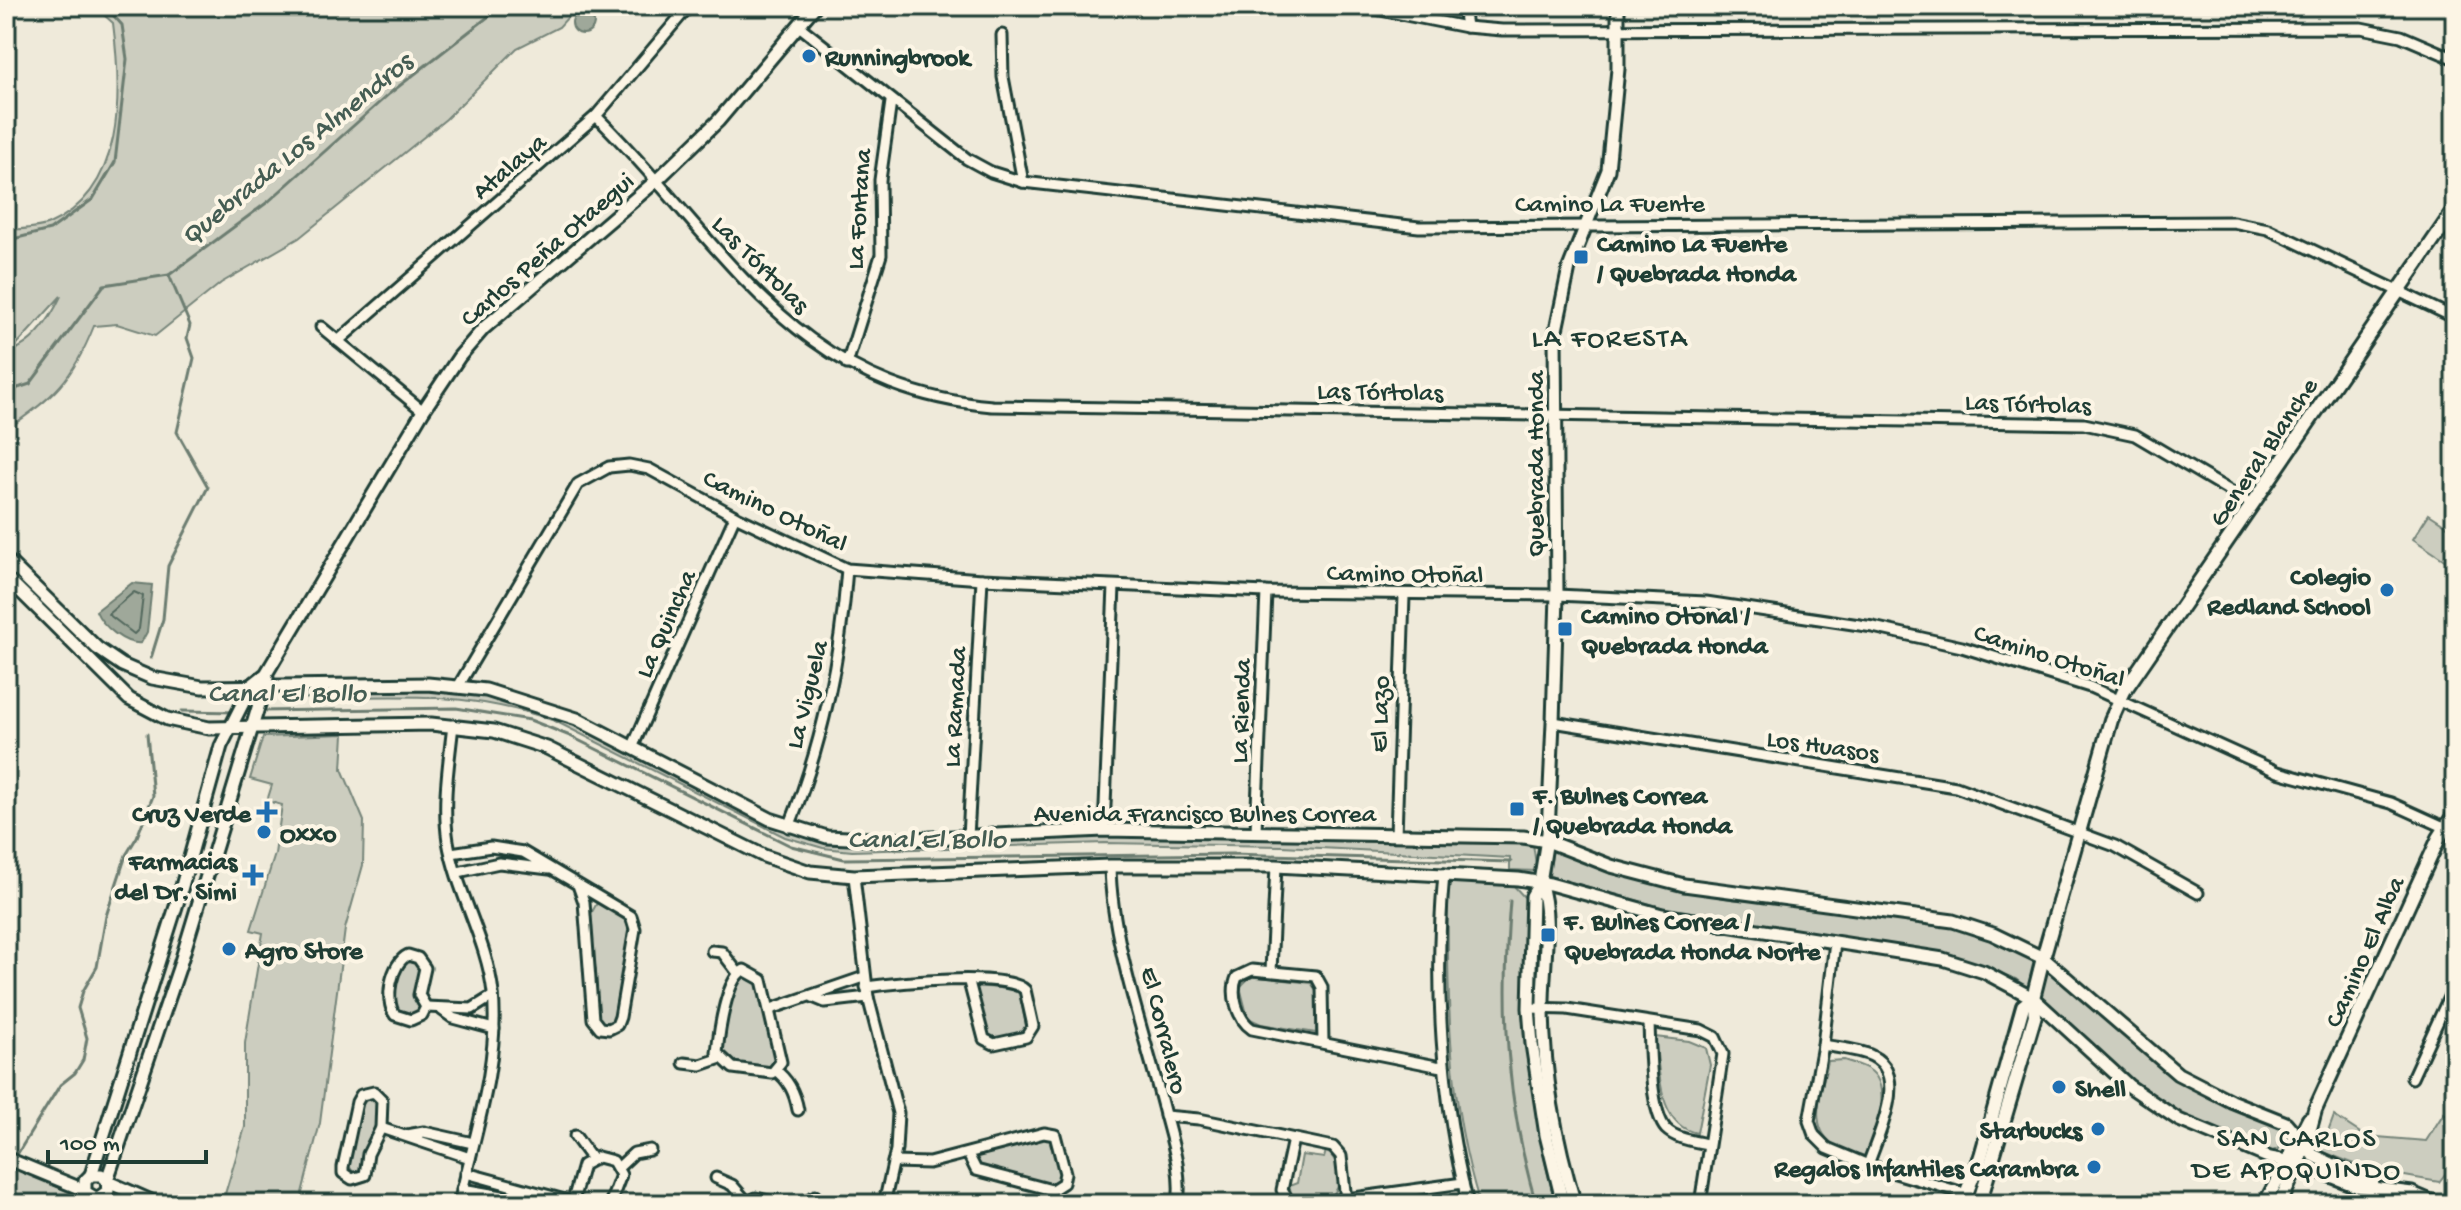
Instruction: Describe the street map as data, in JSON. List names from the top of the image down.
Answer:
{
  "streets": {
    "main road": ["General Blanche", "Camino El Alba"],
    "street": [
      "Atalaya",
      "Camino La Fuente",
      "La Fontana",
      "Carlos Peña Otaegui",
      "Las Tórtolas",
      "Quebrada Honda",
      "Camino Otoñal",
      "La Quincha",
      "La Viguela",
      "La Ramada",
      "La Rienda",
      "El Lazo",
      "Los Huasos",
      "Avenida Francisco Bulnes Correa",
      "El Corralero"
    ]
  },
  "crossings": [
    ["Atalaya", "Las Tórtolas"],
    ["Camino La Fuente", "La Fontana"],
    ["Camino La Fuente", "Carlos Peña Otaegui"],
    ["Camino La Fuente", "General Blanche"],
    ["Camino La Fuente", "Quebrada Honda"],
    ["La Fontana", "Las Tórtolas"],
    ["Carlos Peña Otaegui", "Las Tórtolas"],
    ["Carlos Peña Otaegui", "Avenida Francisco Bulnes Correa"],
    ["Las Tórtolas", "General Blanche"],
    ["Las Tórtolas", "Quebrada Honda"],
    ["General Blanche", "Camino Otoñal"],
    ["General Blanche", "Los Huasos"],
    ["General Blanche", "Avenida Francisco Bulnes Correa"],
    ["Quebrada Honda", "Camino Otoñal"],
    ["Quebrada Honda", "Los Huasos"],
    ["Quebrada Honda", "Avenida Francisco Bulnes Correa"],
    ["Camino Otoñal", "La Quincha"],
    ["Camino Otoñal", "La Viguela"],
    ["Camino Otoñal", "La Ramada"],
    ["Camino Otoñal", "La Rienda"],
    ["Camino Otoñal", "El Lazo"],
    ["Camino Otoñal", "Avenida Francisco Bulnes Correa"],
    ["Camino Otoñal", "Camino El Alba"],
    ["La Quincha", "Avenida Francisco Bulnes Correa"],
    ["La Viguela", "Avenida Francisco Bulnes Correa"],
    ["La Ramada", "Avenida Francisco Bulnes Correa"],
    ["La Rienda", "Avenida Francisco Bulnes Correa"],
    ["El Lazo", "Avenida Francisco Bulnes Correa"],
    ["Avenida Francisco Bulnes Correa", "Camino El Alba"],
    ["Avenida Francisco Bulnes Correa", "El Corralero"]
  ],
  "districts": ["LA FORESTA", "SAN CARLOS DE APOQUINDO"],
  "water": ["Quebrada Los Almendros", "Canal El Bollo"],
  "places": {
    "other": [
      "Runningbrook",
      "Colegio Redland School",
      "Oxxo",
      "Agro Store",
      "Shell",
      "Starbucks",
      "Regalos Infantiles Carambra"
    ],
    "transit": [
      "Camino La Fuente / Quebrada Honda",
      "Camino Otonal / Quebrada Honda",
      "F. Bulnes Correa / Quebrada Honda",
      "F. Bulnes Correa / Quebrada Honda Norte"
    ],
    "health": ["Cruz Verde", "Farmacias del Dr. Simi"]
  },
  "scale_bar": "100 m"
}
